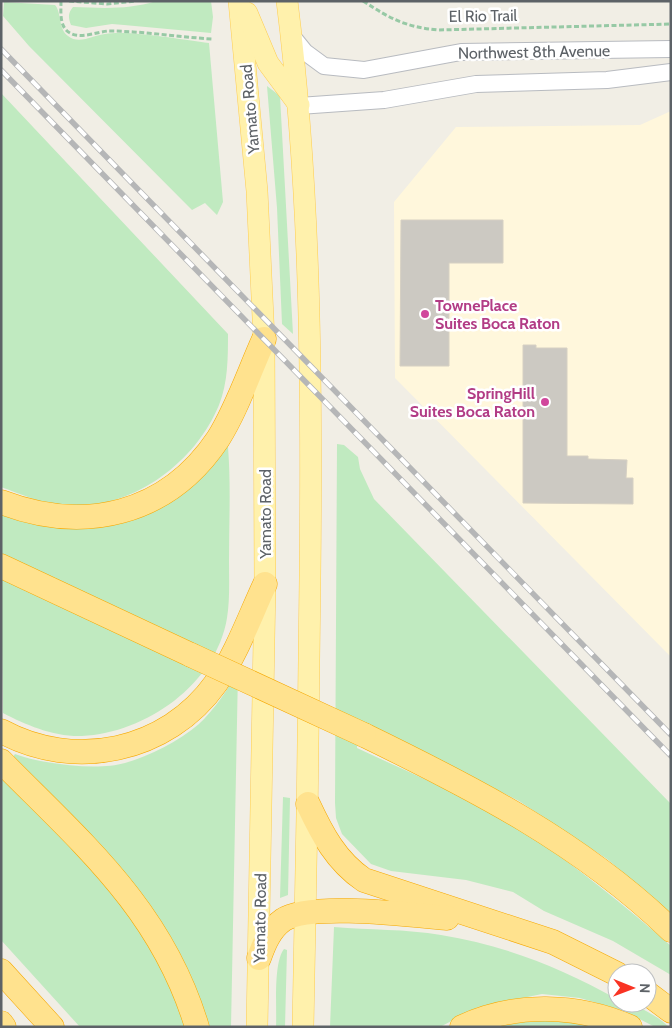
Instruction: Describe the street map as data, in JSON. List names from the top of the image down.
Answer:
{
  "streets": {
    "main road": ["Yamato Road"],
    "street": ["Northwest 8th Avenue"],
    "path": ["El Rio Trail"]
  },
  "places": ["TownePlace Suites Boca Raton", "SpringHill Suites Boca Raton"],
  "north": "right"
}
